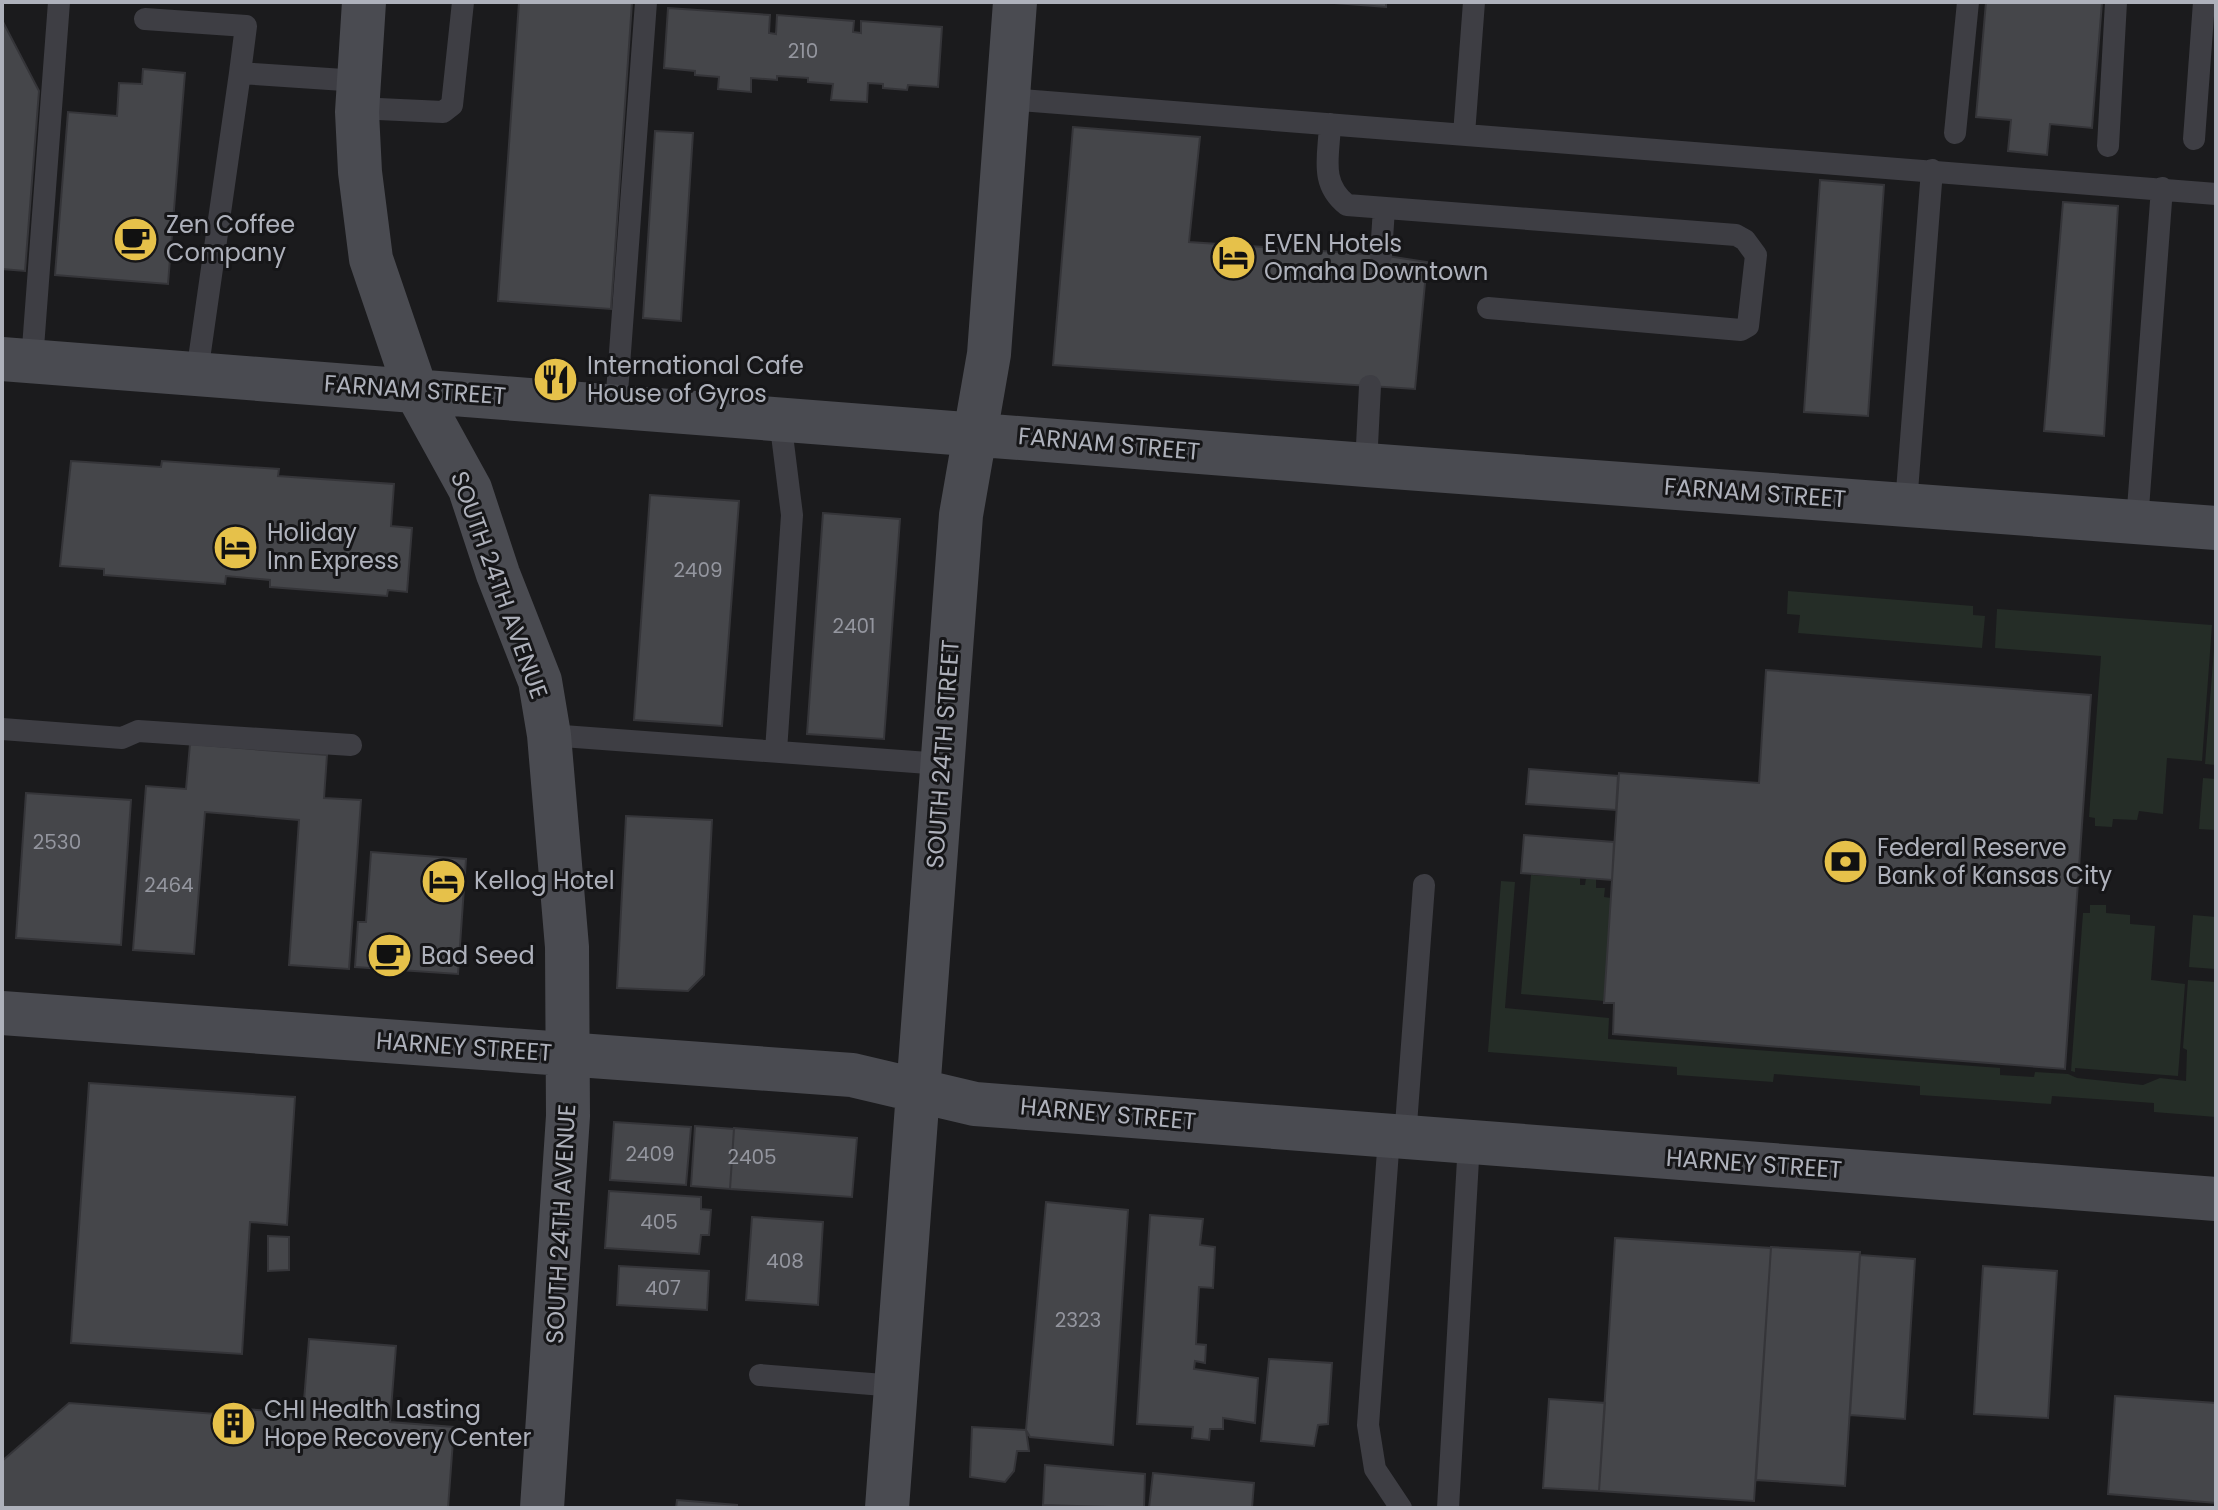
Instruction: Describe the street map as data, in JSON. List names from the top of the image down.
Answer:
{
  "streets": {
    "main road": [
      "FARNAM STREET",
      "SOUTH 24TH AVENUE",
      "SOUTH 24TH STREET",
      "HARNEY STREET"
    ]
  },
  "crossings": [
    ["FARNAM STREET", "SOUTH 24TH AVENUE"],
    ["FARNAM STREET", "SOUTH 24TH STREET"],
    ["SOUTH 24TH AVENUE", "HARNEY STREET"],
    ["SOUTH 24TH STREET", "HARNEY STREET"]
  ],
  "places": {
    "cafe": ["Zen Coffee Company", "Bad Seed"],
    "hotel": ["EVEN Hotels Omaha Downtown", "Holiday Inn Express", "Kellog Hotel"],
    "restaurant": ["International Cafe House of Gyros"],
    "bank": ["Federal Reserve Bank of Kansas City"],
    "building": ["CHI Health Lasting Hope Recovery Center"]
  },
  "house_numbers": [
    "210",
    "2409",
    "2401",
    "2530",
    "2464",
    "2409",
    "2405",
    "405",
    "408",
    "407",
    "2323"
  ]
}
